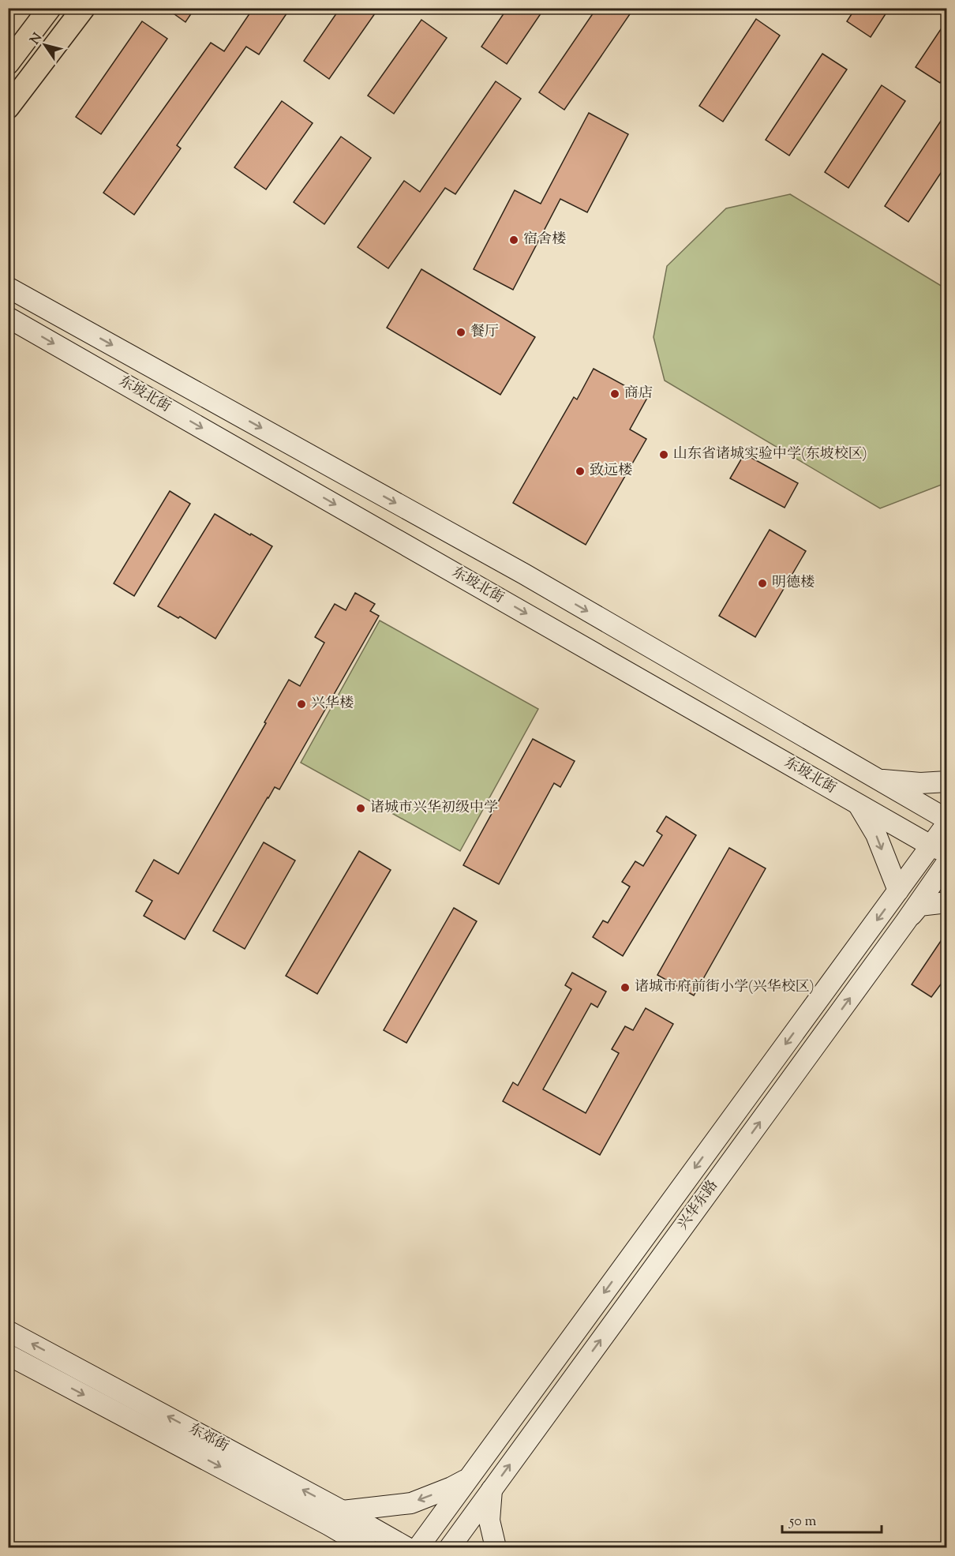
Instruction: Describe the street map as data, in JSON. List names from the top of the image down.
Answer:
{
  "streets": {
    "main road": ["东坡北街", "兴华东路", "东郊街"]
  },
  "one_way": ["东坡北街"],
  "places": [
    "宿舍楼",
    "餐厅",
    "商店",
    "山东省诸城实验中学(东坡校区)",
    "致远楼",
    "明德楼",
    "兴华楼",
    "诸城市兴华初级中学",
    "诸城市府前街小学(兴华校区)"
  ],
  "scale_bar": "50 m",
  "north": "top left"
}
